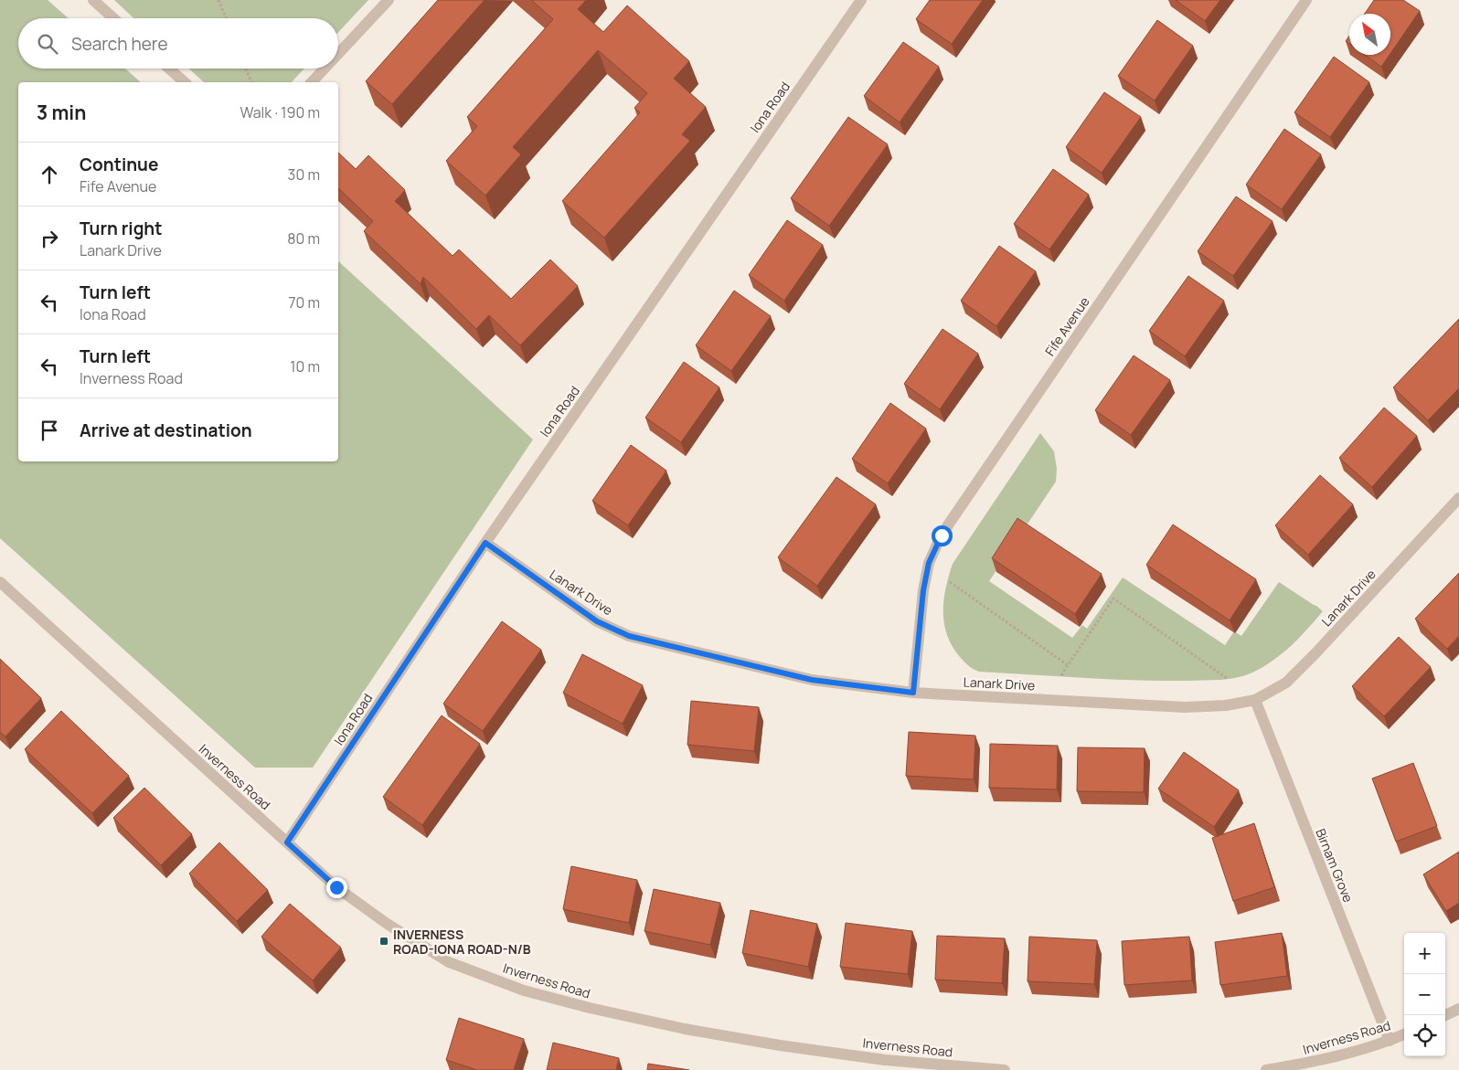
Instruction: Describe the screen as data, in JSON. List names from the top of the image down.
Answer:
{
  "streets": {
    "street": [
      "Iona Road",
      "Fife Avenue",
      "Lanark Drive",
      "Inverness Road",
      "Birnam Grove"
    ]
  },
  "crossings": [
    ["Iona Road", "Lanark Drive"],
    ["Iona Road", "Inverness Road"],
    ["Fife Avenue", "Lanark Drive"],
    ["Lanark Drive", "Birnam Grove"],
    ["Inverness Road", "Birnam Grove"]
  ],
  "places": {
    "transit": ["INVERNESS ROAD-IONA ROAD-N/B"]
  },
  "north": "top left",
  "page": {
    "search": "Search here",
    "heading": ["3 min", "Walk · 190 m"],
    "list": [
      ["Continue", "Fife Avenue", "30 m"],
      ["Turn right", "Lanark Drive", "80 m"],
      ["Turn left", "Iona Road", "70 m"],
      ["Turn left", "Inverness Road", "10 m"],
      "Arrive at destination"
    ],
    "map_buttons": ["+", "−"]
  }
}
